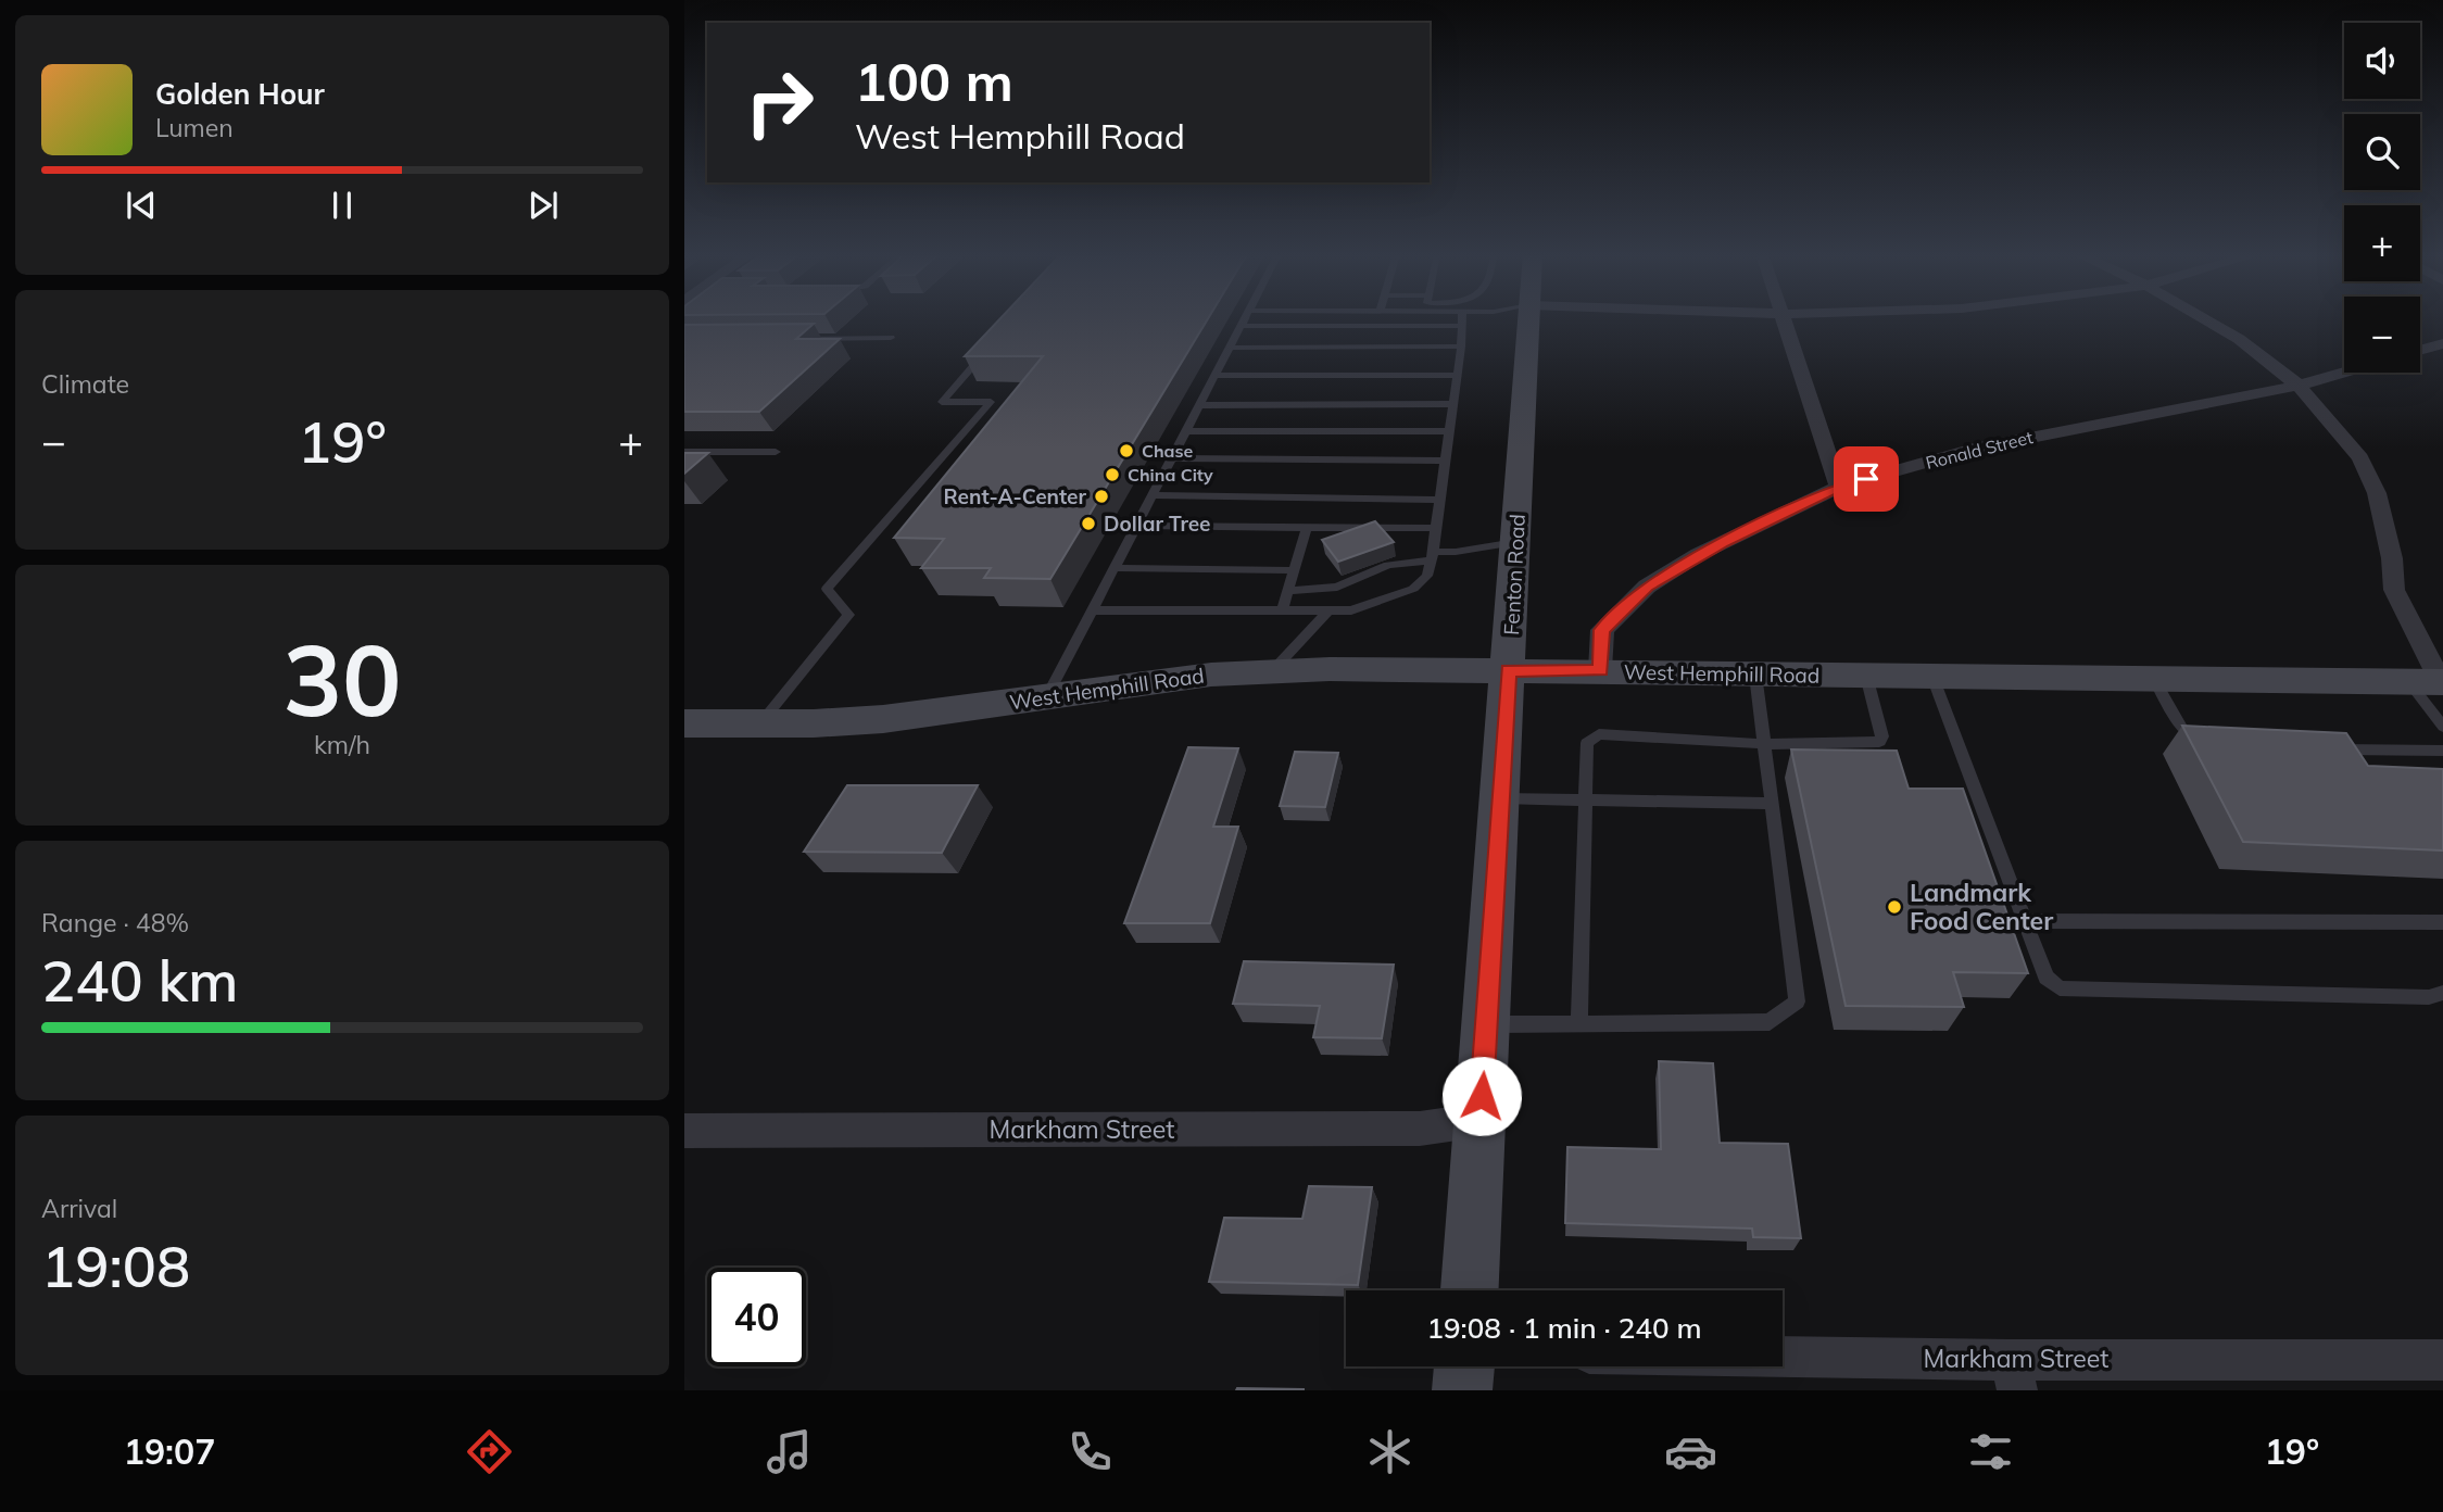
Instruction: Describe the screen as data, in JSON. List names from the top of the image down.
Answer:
{
  "streets": {
    "street": [
      "Ronald Street",
      "Fenton Road",
      "West Hemphill Road",
      "Markham Street"
    ]
  },
  "crossings": [
    ["Ronald Street", "West Hemphill Road"],
    ["Fenton Road", "West Hemphill Road"],
    ["Fenton Road", "Markham Street"]
  ],
  "places": [
    "Chase",
    "China City",
    "Rent-A-Center",
    "Dollar Tree",
    "Landmark Food Center"
  ],
  "page": {
    "map_buttons": ["+", "−"],
    "turn": ["100 m", "West Hemphill Road"],
    "song": ["Golden Hour", "Lumen"],
    "tile": [
      "Climate",
      ["30", "km/h"],
      ["Range · 48%", "240 km"],
      ["Arrival", "19:08"]
    ],
    "heat": ["−", "19°", "+"],
    "limit": "40",
    "trip": "19:08 · 1 min · 240 m",
    "tabs": ["19:07", "19°"]
  }
}
